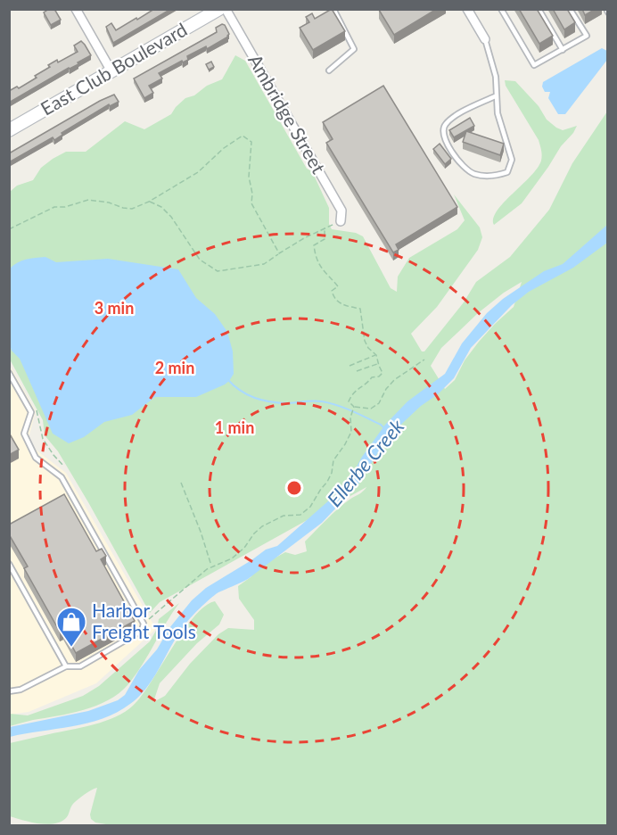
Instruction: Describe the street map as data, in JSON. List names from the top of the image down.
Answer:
{
  "streets": {
    "street": ["East Club Boulevard", "Ambridge Street"]
  },
  "water": ["Ellerbe Creek"],
  "places": {
    "shop": ["Harbor Freight Tools"]
  },
  "rings": ["3 min", "2 min", "1 min"]
}
